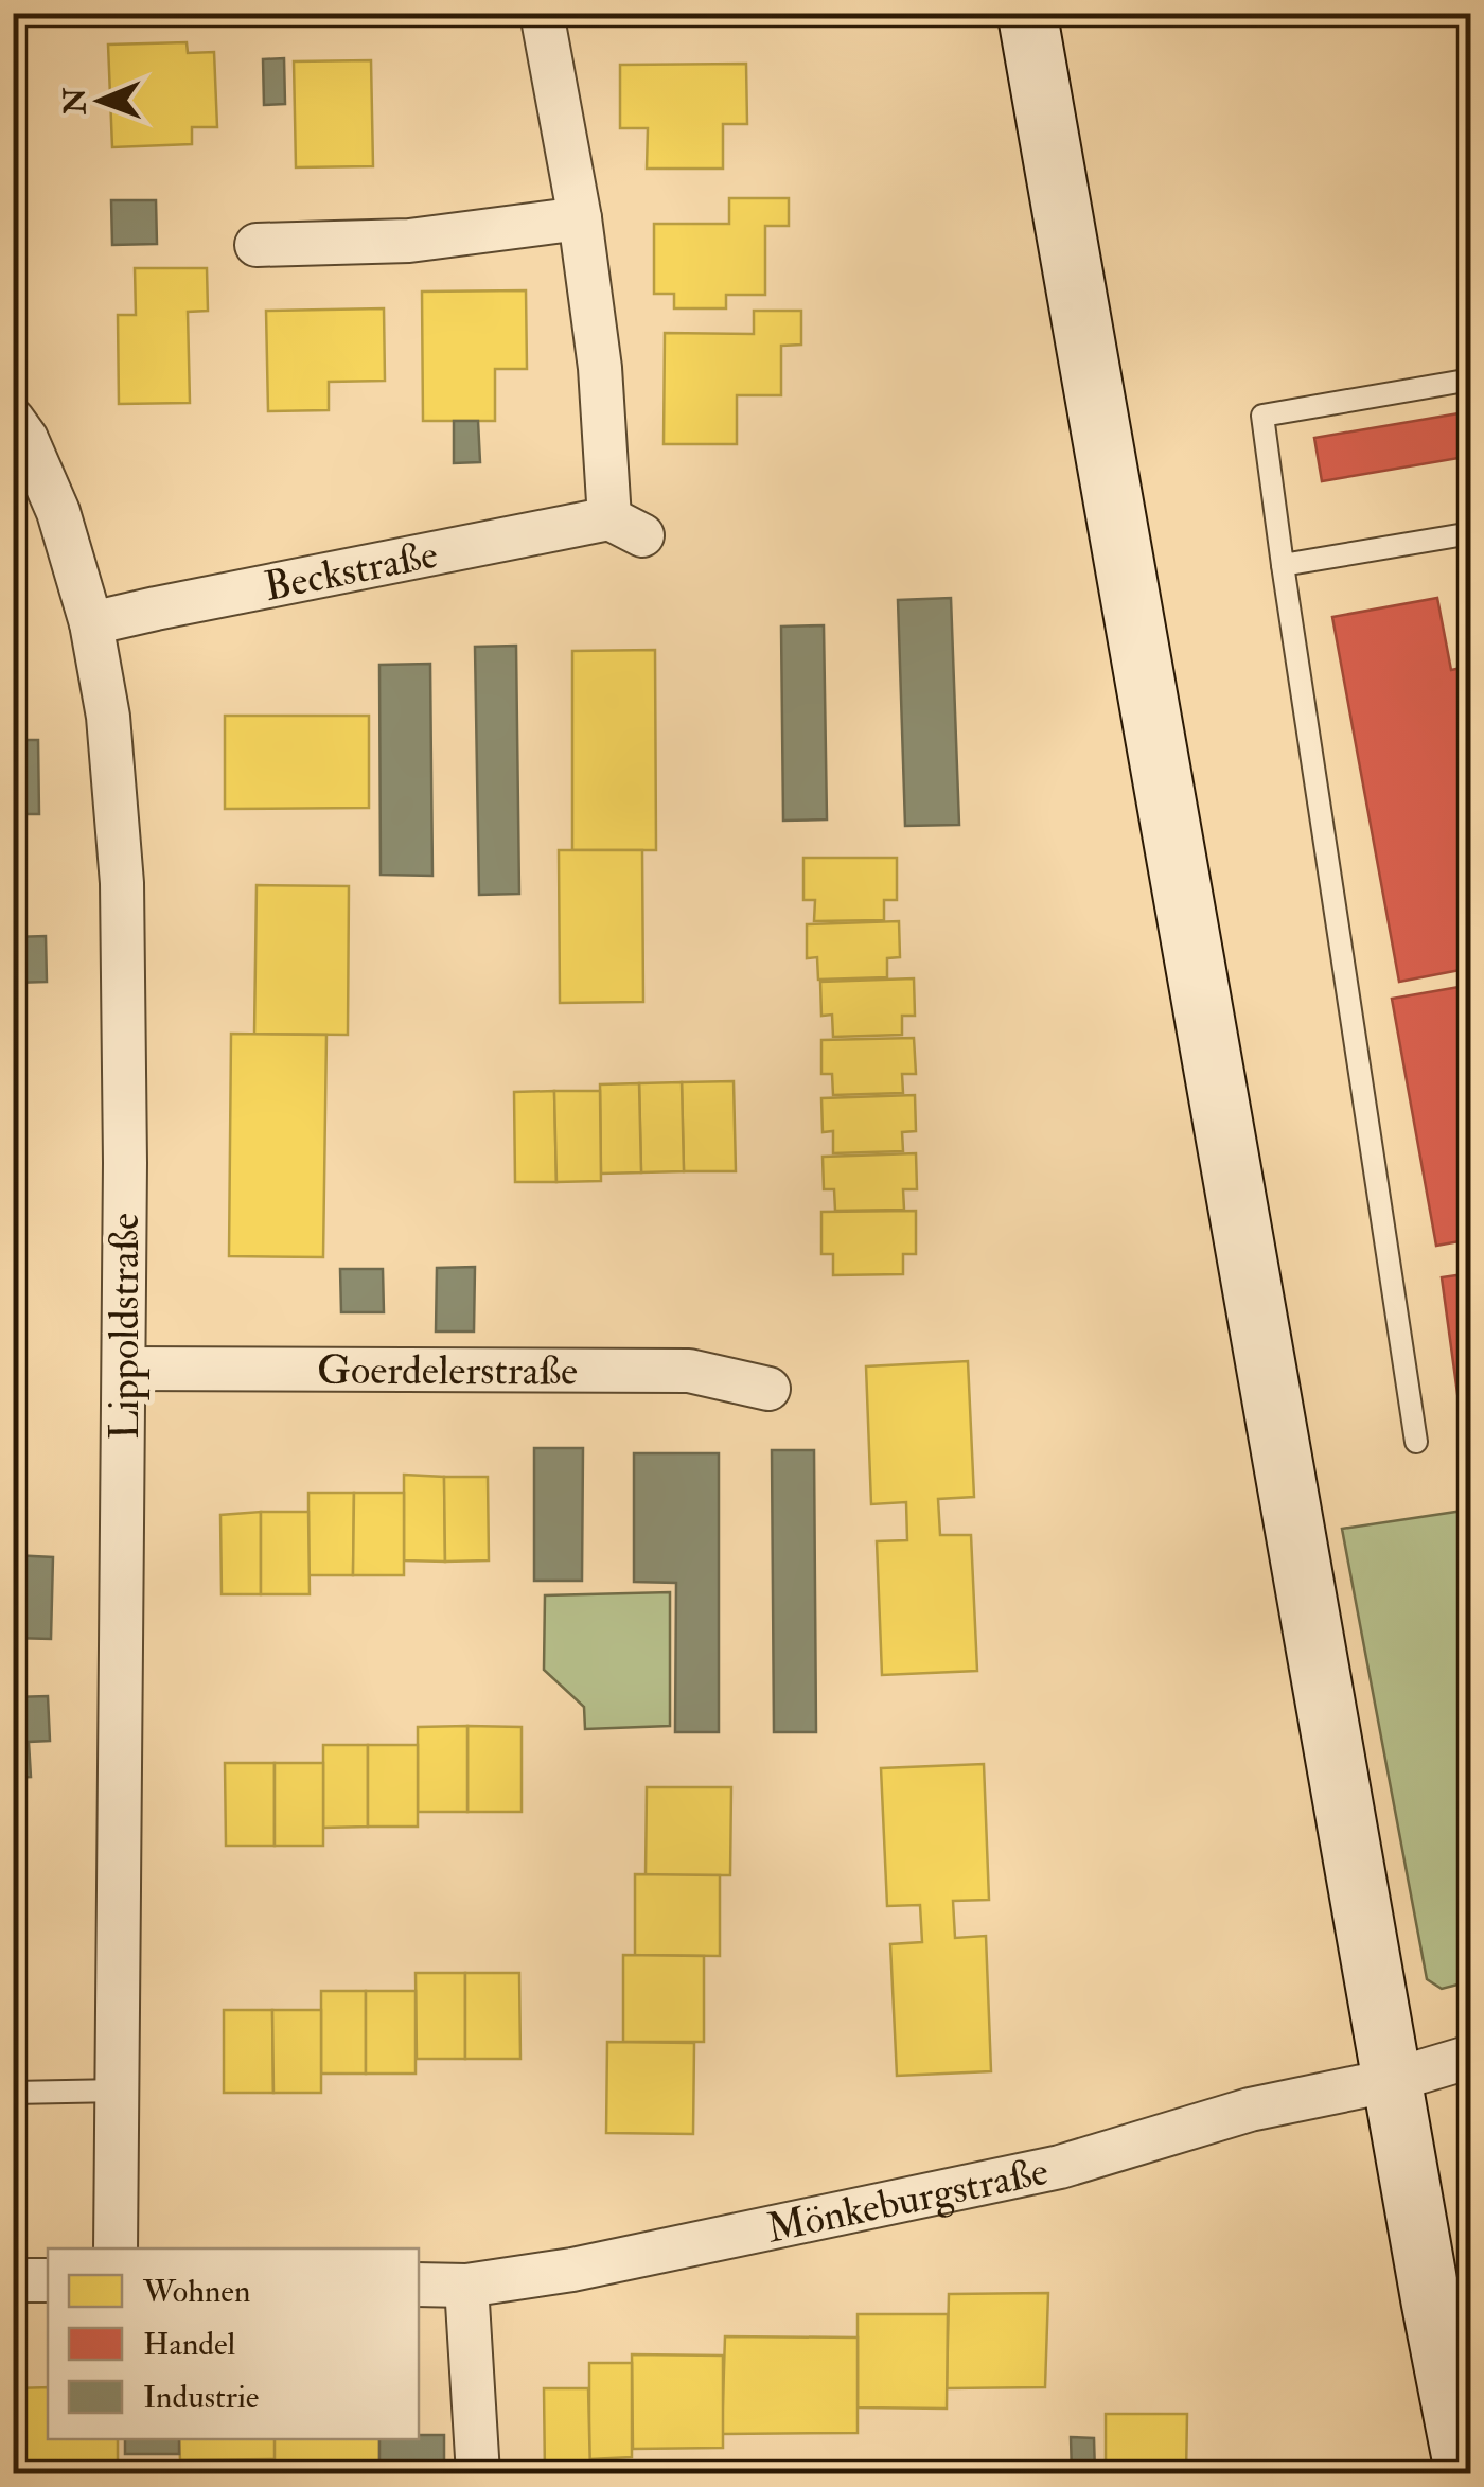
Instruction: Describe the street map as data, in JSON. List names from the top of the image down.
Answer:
{
  "streets": {
    "street": [
      "Beckstraße",
      "Lippoldstraße",
      "Goerdelerstraße",
      "Mönkeburgstraße"
    ]
  },
  "crossings": [
    ["Beckstraße", "Lippoldstraße"],
    ["Lippoldstraße", "Goerdelerstraße"]
  ],
  "legend": ["Wohnen", "Handel", "Industrie"],
  "north": "left"
}
